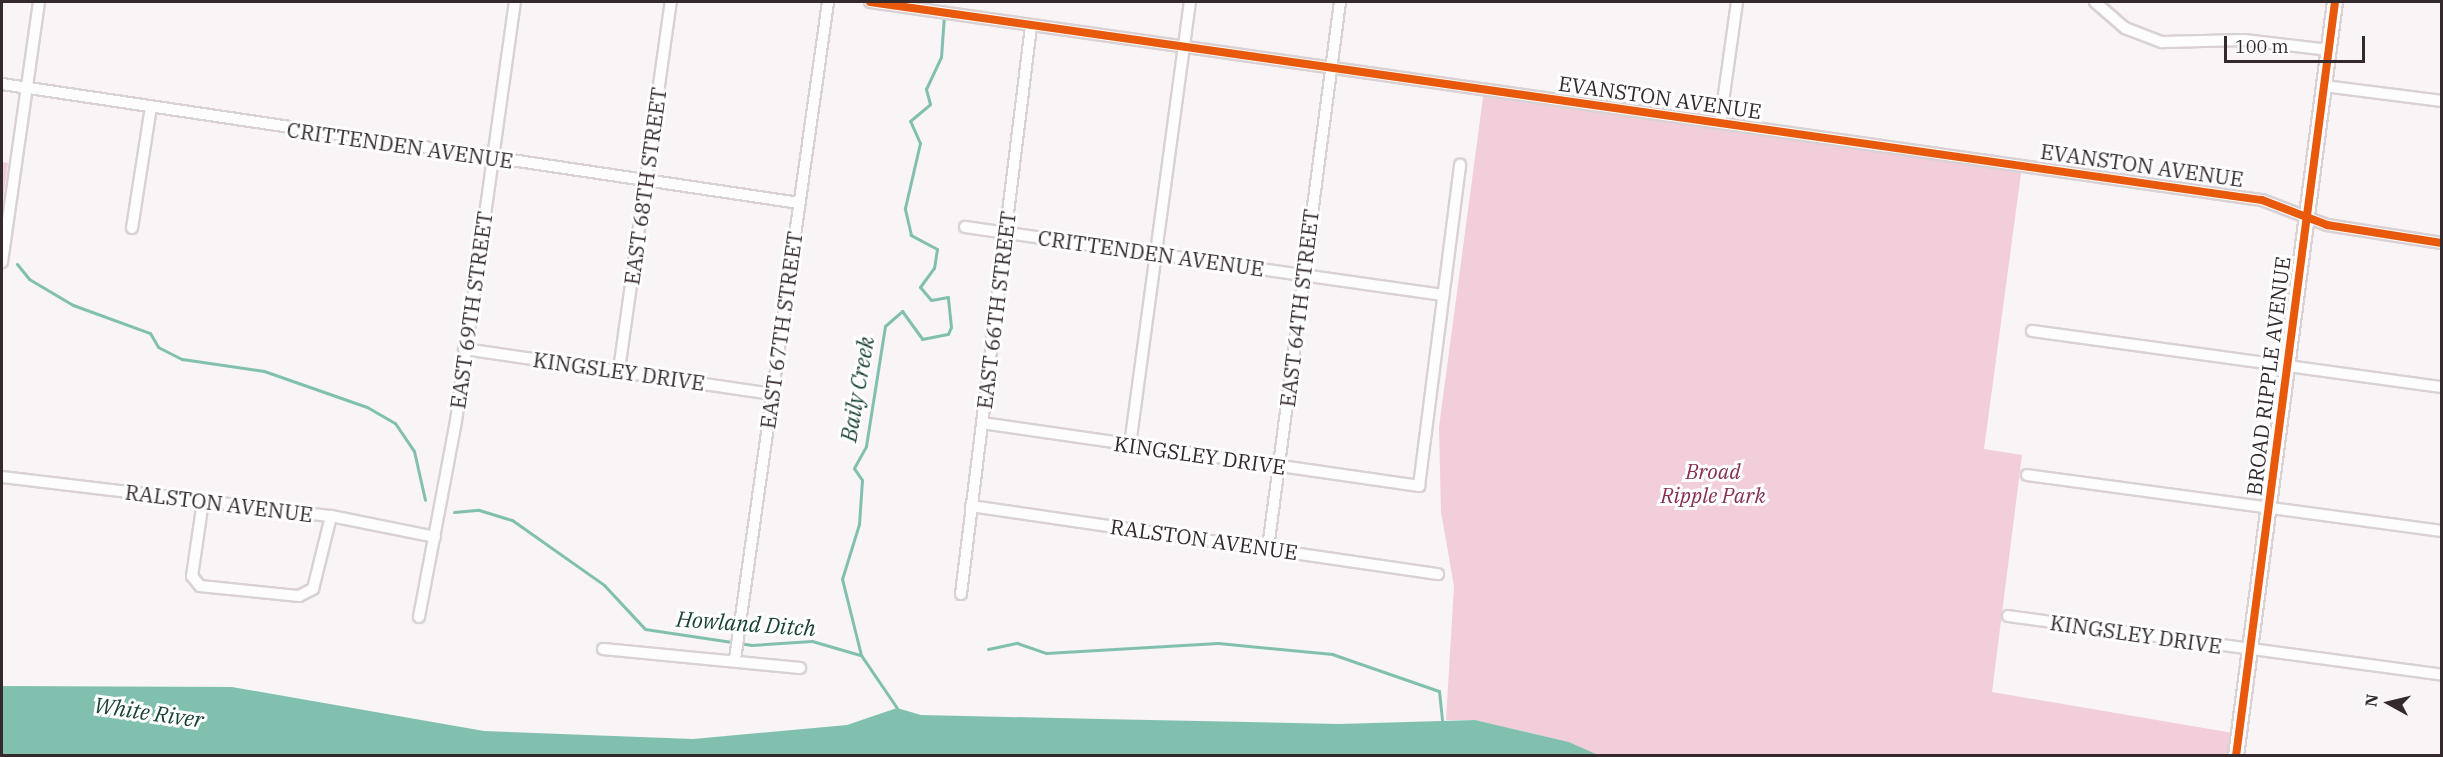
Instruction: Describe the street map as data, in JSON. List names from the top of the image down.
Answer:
{
  "streets": {
    "street": [
      "EVANSTON AVENUE",
      "CRITTENDEN AVENUE",
      "EAST 68TH STREET",
      "EAST 64TH STREET",
      "EAST 69TH STREET",
      "EAST 66TH STREET",
      "EAST 67TH STREET",
      "KINGSLEY DRIVE",
      "BROAD RIPPLE AVENUE",
      "RALSTON AVENUE"
    ]
  },
  "crossings": [
    ["EVANSTON AVENUE", "EAST 64TH STREET"],
    ["EVANSTON AVENUE", "EAST 66TH STREET"],
    ["EVANSTON AVENUE", "BROAD RIPPLE AVENUE"],
    ["CRITTENDEN AVENUE", "EAST 68TH STREET"],
    ["CRITTENDEN AVENUE", "EAST 64TH STREET"],
    ["CRITTENDEN AVENUE", "EAST 69TH STREET"],
    ["CRITTENDEN AVENUE", "EAST 66TH STREET"],
    ["CRITTENDEN AVENUE", "EAST 67TH STREET"],
    ["CRITTENDEN AVENUE", "KINGSLEY DRIVE"],
    ["EAST 68TH STREET", "KINGSLEY DRIVE"],
    ["EAST 64TH STREET", "KINGSLEY DRIVE"],
    ["EAST 64TH STREET", "RALSTON AVENUE"],
    ["EAST 69TH STREET", "KINGSLEY DRIVE"],
    ["EAST 69TH STREET", "RALSTON AVENUE"],
    ["EAST 66TH STREET", "KINGSLEY DRIVE"],
    ["EAST 66TH STREET", "RALSTON AVENUE"],
    ["EAST 67TH STREET", "KINGSLEY DRIVE"],
    ["KINGSLEY DRIVE", "BROAD RIPPLE AVENUE"]
  ],
  "water": ["Baily Creek", "Howland Ditch", "White River"],
  "parks": ["Broad Ripple Park"],
  "scale_bar": "100 m",
  "north": "left"
}
